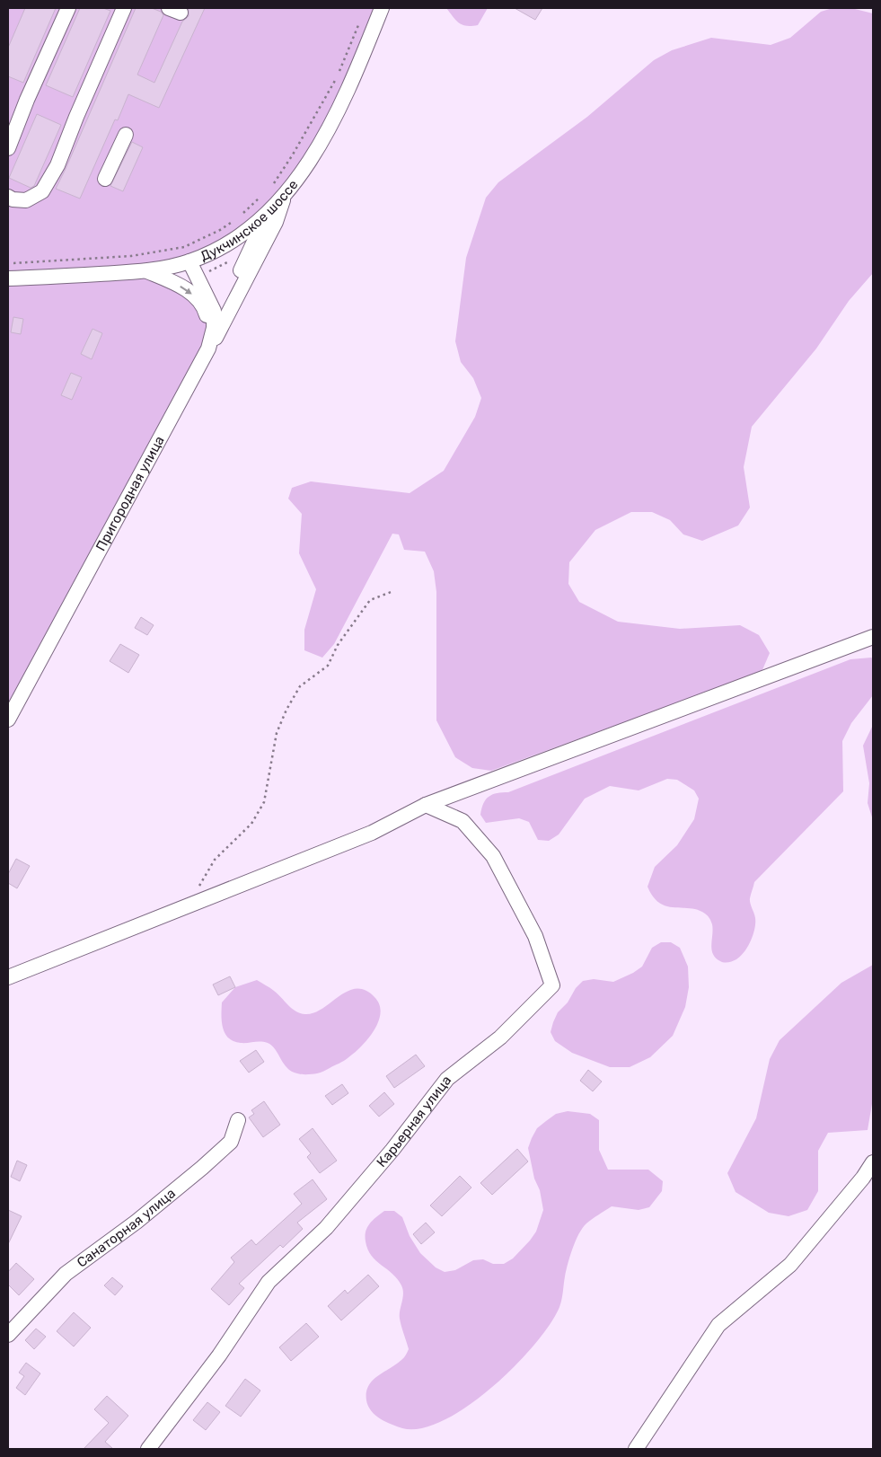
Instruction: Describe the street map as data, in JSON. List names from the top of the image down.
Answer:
{
  "streets": {
    "street": [
      "Дукчинское шоссе",
      "Пригородная улица",
      "Карьерная улица",
      "Санаторная улица"
    ]
  },
  "crossings": [
    ["Дукчинское шоссе", "Пригородная улица"]
  ]
}
